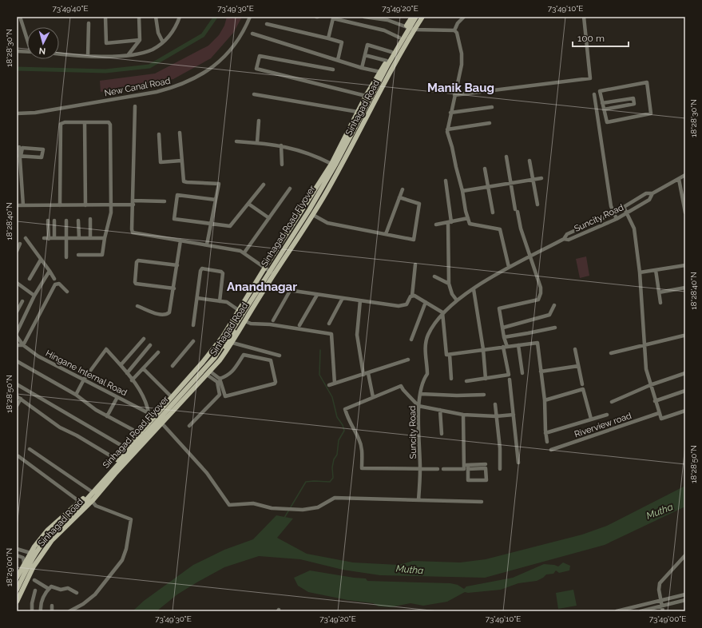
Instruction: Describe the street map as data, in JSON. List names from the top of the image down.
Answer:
{
  "streets": {
    "main road": ["Sinhagad Road", "Sinhagad Road Flyover"],
    "street": [
      "New Canal Road",
      "Suncity Road",
      "Hingane Internal Road",
      "Riverview road"
    ]
  },
  "crossings": [
    ["Sinhagad Road", "Sinhagad Road Flyover"],
    ["Sinhagad Road", "Hingane Internal Road"],
    ["Suncity Road", "Hingane Internal Road"]
  ],
  "districts": ["Manik Baug", "Anandnagar"],
  "water": ["Mutha"],
  "scale_bar": "100 m",
  "north": "bottom",
  "coordinates": [
    "73°49'40\"E",
    "73°49'30\"E",
    "73°49'20\"E",
    "73°49'10\"E",
    "18°28'30\"N",
    "18°28'40\"N",
    "18°28'50\"N",
    "18°29'00\"N",
    "73°49'00\"E"
  ]
}
